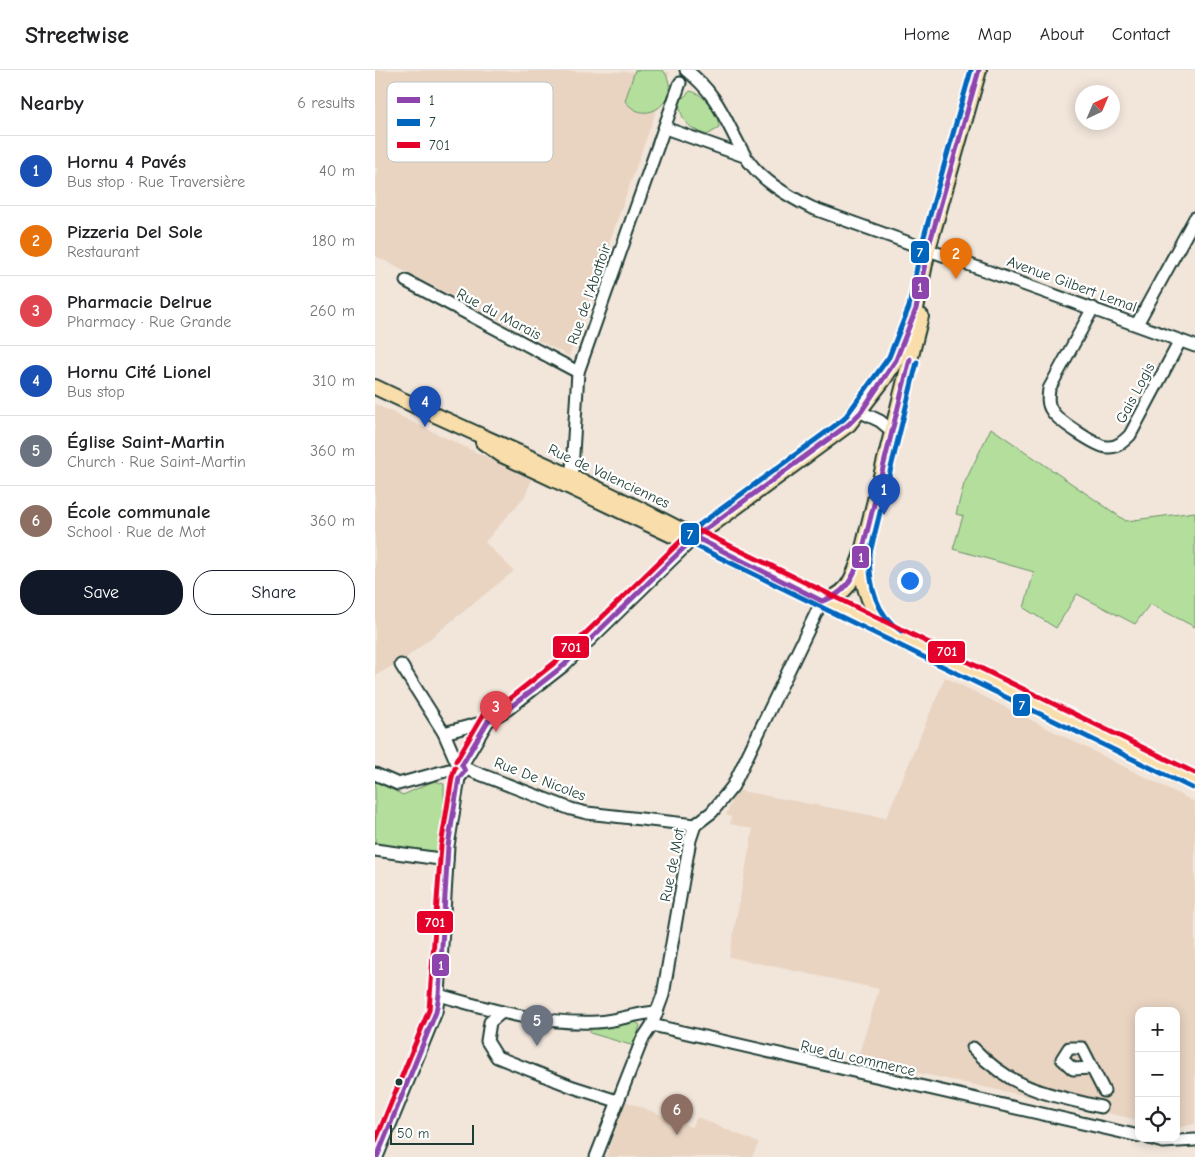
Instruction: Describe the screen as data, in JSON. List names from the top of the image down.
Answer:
{
  "streets": {
    "main road": ["Rue de Valenciennes"],
    "street": [
      "Avenue Gilbert Lemal",
      "Rue de l'Abattoir",
      "Rue du Marais",
      "Gais Logis",
      "Rue De Nicoles",
      "Rue de Mot",
      "Rue du commerce"
    ]
  },
  "crossings": [
    ["Avenue Gilbert Lemal", "Gais Logis"],
    ["Rue de l'Abattoir", "Rue du Marais"],
    ["Rue de l'Abattoir", "Rue de Valenciennes"],
    ["Rue De Nicoles", "Rue de Mot"],
    ["Rue de Mot", "Rue du commerce"]
  ],
  "lines": ["transit line 1", "transit line 7", "transit line 701"],
  "legend": ["1", "7", "701"],
  "scale_bar": "50 m",
  "north": "top right",
  "page": {
    "header": "Streetwise",
    "nav": [
      "Home",
      "Map",
      "About",
      "Contact"
    ],
    "heading": ["Nearby", "6 results"],
    "list": [
      {
        "mark": "1",
        "name": "Hornu 4 Pavés",
        "note": "Bus stop · Rue Traversière",
        "value": "40 m"
      },
      {
        "mark": "2",
        "name": "Pizzeria Del Sole",
        "note": "Restaurant",
        "value": "180 m"
      },
      {
        "mark": "3",
        "name": "Pharmacie Delrue",
        "note": "Pharmacy · Rue Grande",
        "value": "260 m"
      },
      {
        "mark": "4",
        "name": "Hornu Cité Lionel",
        "note": "Bus stop",
        "value": "310 m"
      },
      {
        "mark": "5",
        "name": "Église Saint-Martin",
        "note": "Church · Rue Saint-Martin",
        "value": "360 m"
      },
      {
        "mark": "6",
        "name": "École communale",
        "note": "School · Rue de Mot",
        "value": "360 m"
      }
    ],
    "pins": [
      "2",
      "4",
      "1",
      "3",
      "5",
      "6"
    ],
    "buttons": ["Save", "Share"],
    "map_buttons": ["+", "−"],
    "scale": "50 m"
  }
}
